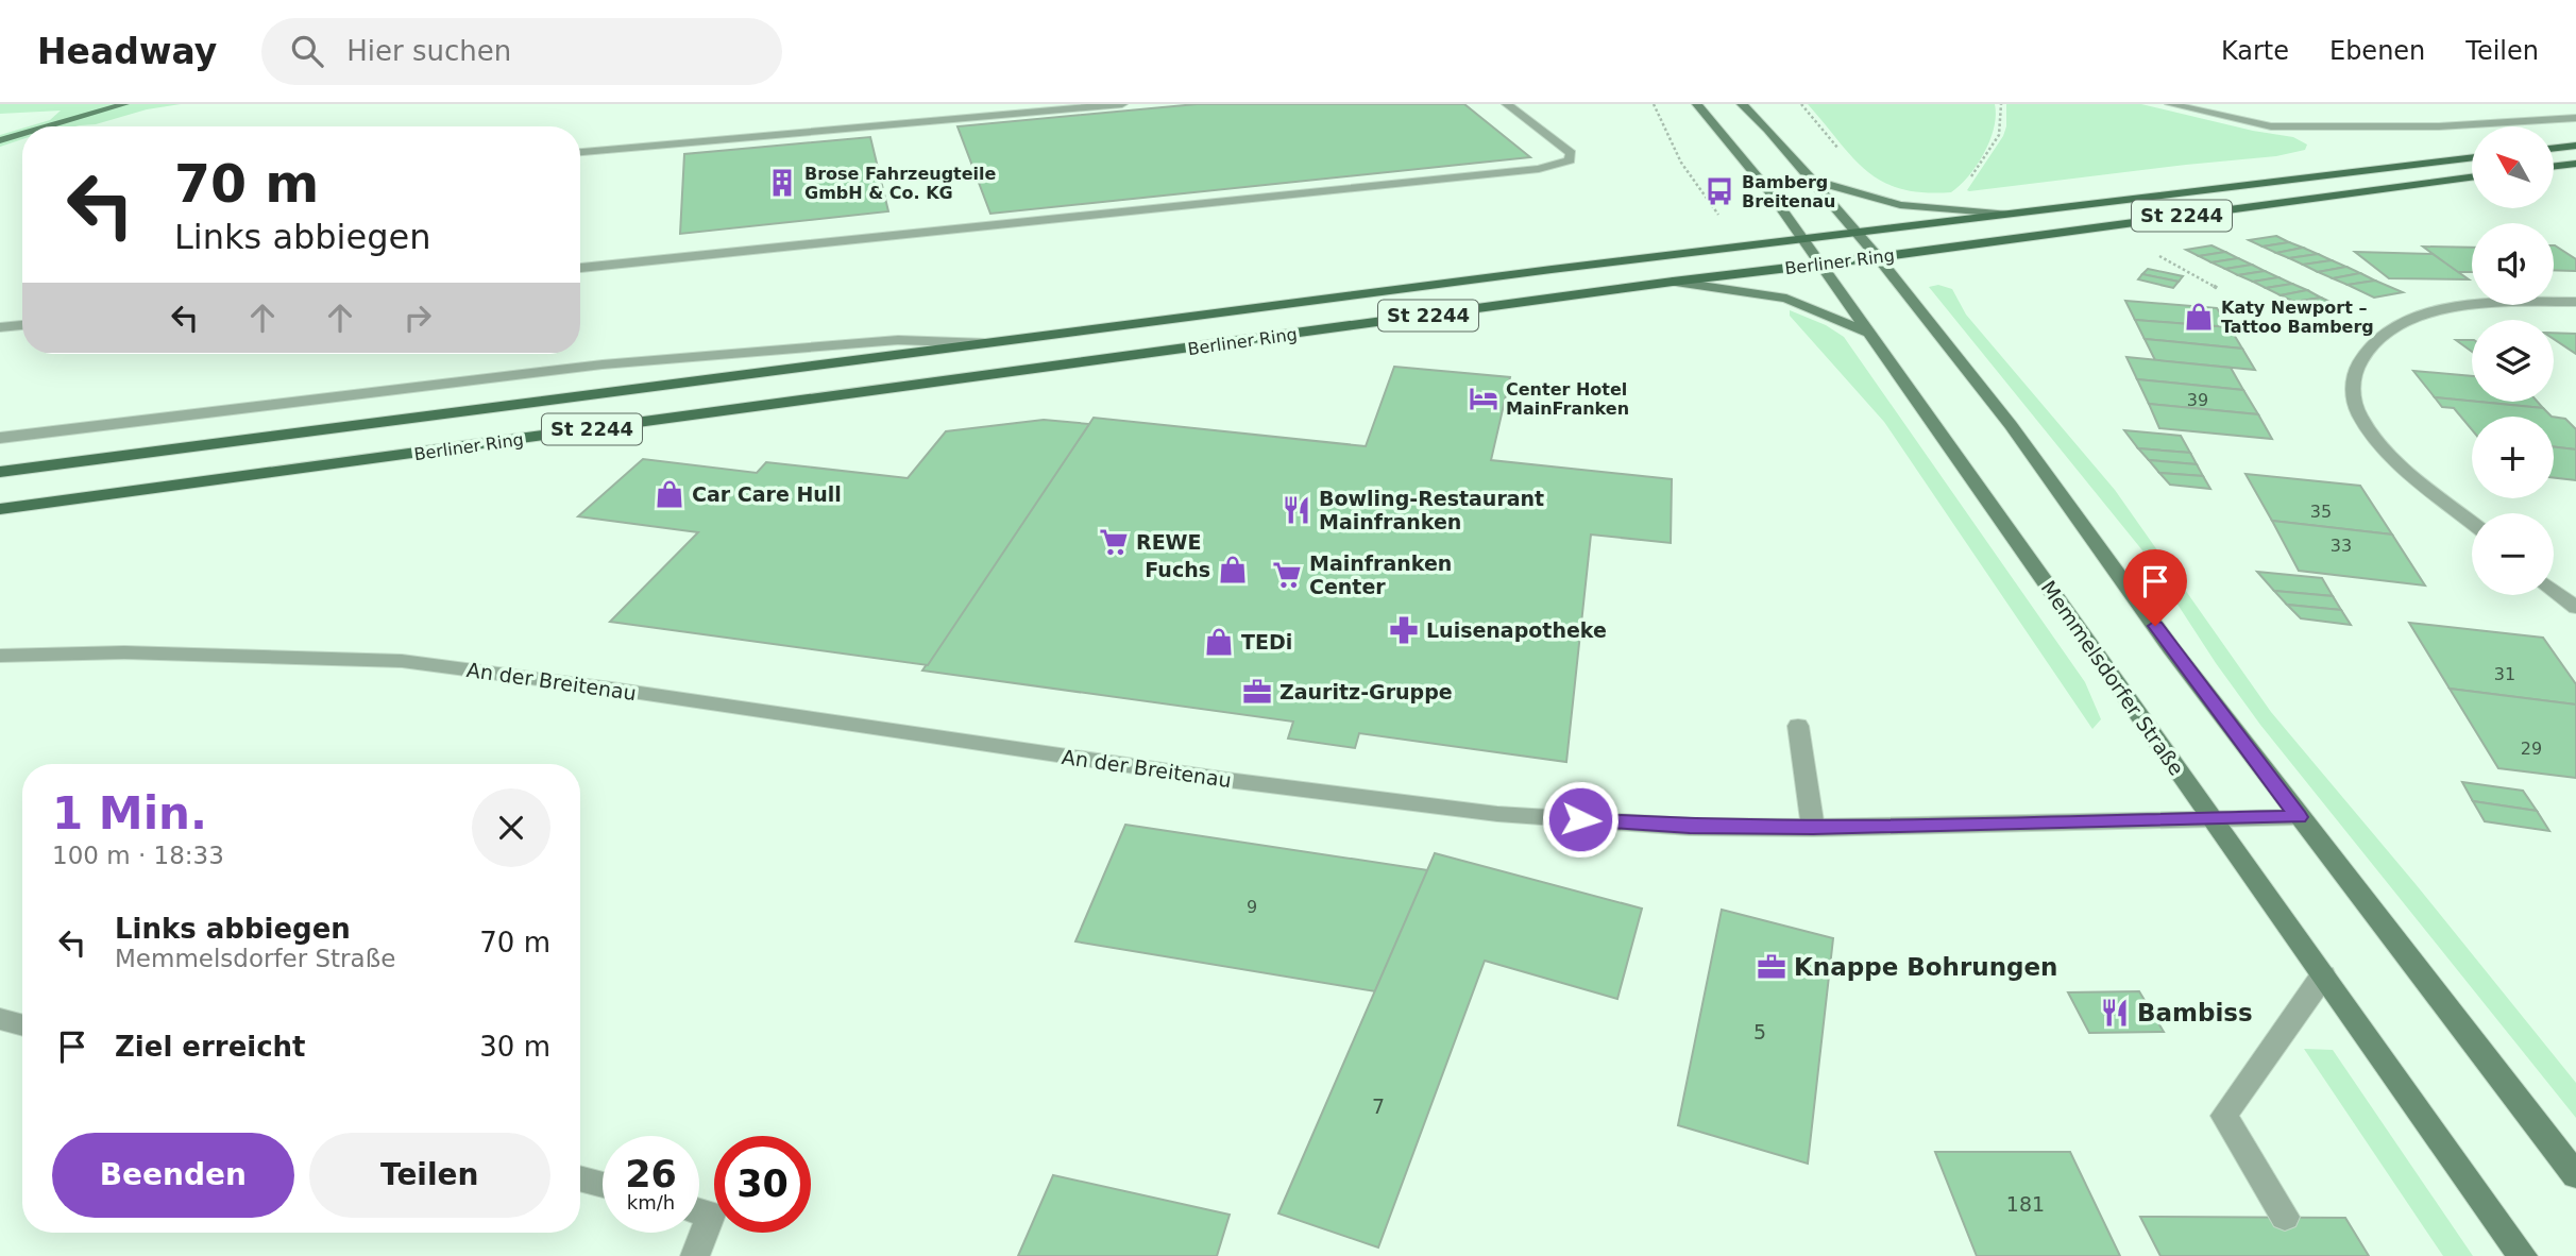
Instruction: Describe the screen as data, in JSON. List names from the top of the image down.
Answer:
{
  "streets": {
    "main road": ["St 2244", "Berliner Ring", "Memmelsdorfer Straße"],
    "street": ["An der Breitenau"]
  },
  "crossings": [
    ["Berliner Ring", "Memmelsdorfer Straße"],
    ["Memmelsdorfer Straße", "An der Breitenau"]
  ],
  "places": {
    "building": ["Brose Fahrzeugteile GmbH & Co. KG"],
    "bus stop": ["Bamberg Breitenau"],
    "shop": [
      "Katy Newport – Tattoo Bamberg",
      "Car Care Hull",
      "Fuchs",
      "TEDi"
    ],
    "hotel": ["Center Hotel MainFranken"],
    "restaurant": ["Bowling-Restaurant Mainfranken", "Bambiss"],
    "supermarket": ["REWE", "Mainfranken Center"],
    "pharmacy": ["Luisenapotheke"],
    "office": ["Zauritz-Gruppe", "Knappe Bohrungen"]
  },
  "house_numbers": [
    "39",
    "35",
    "33",
    "31",
    "29",
    "9",
    "5",
    "7",
    "181"
  ],
  "north": "top left",
  "page": {
    "header": "Headway",
    "search": "Hier suchen",
    "nav": ["Karte", "Ebenen", "Teilen"],
    "map_buttons": ["+", "−"],
    "turn": ["70 m", "Links abbiegen"],
    "heading": ["1 Min.", "100 m · 18:33"],
    "list": [
      {
        "name": "Links abbiegen",
        "note": "Memmelsdorfer Straße",
        "value": "70 m"
      },
      {
        "name": "Ziel erreicht",
        "value": "30 m"
      }
    ],
    "buttons": ["Beenden", "Teilen"],
    "speed": "26 km/h",
    "limit": "30"
  }
}
